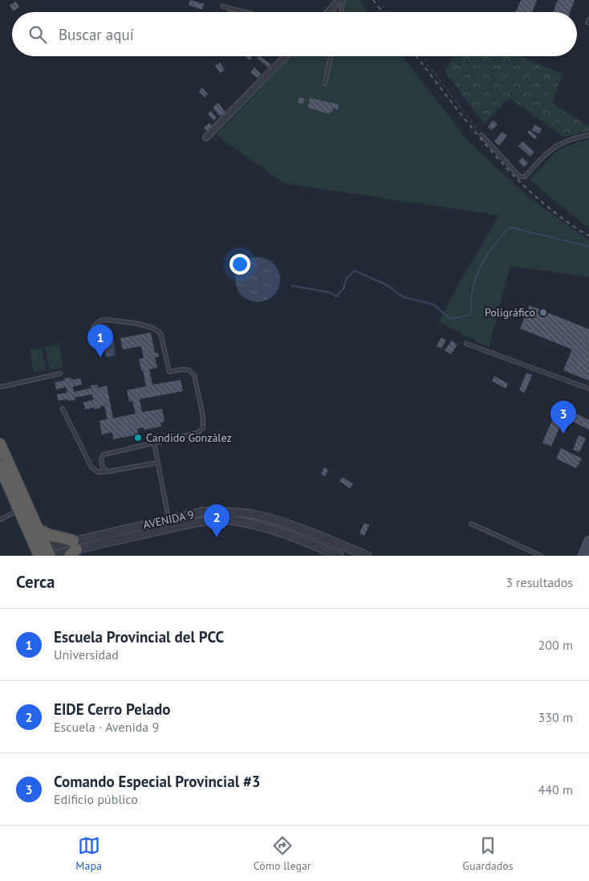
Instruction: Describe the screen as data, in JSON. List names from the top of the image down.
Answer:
{
  "streets": {
    "street": ["AVENIDA 9"]
  },
  "places": ["Poligráfico", "Candido González"],
  "page": {
    "search": "Buscar aquí",
    "pins": ["1", "3", "2"],
    "heading": ["Cerca", "3 resultados"],
    "list": [
      {
        "mark": "1",
        "name": "Escuela Provincial del PCC",
        "note": "Universidad",
        "value": "200 m"
      },
      {
        "mark": "2",
        "name": "EIDE Cerro Pelado",
        "note": "Escuela · Avenida 9",
        "value": "330 m"
      },
      {
        "mark": "3",
        "name": "Comando Especial Provincial #3",
        "note": "Edificio público",
        "value": "440 m"
      }
    ],
    "nav": ["Mapa", "Cómo llegar", "Guardados"]
  }
}
